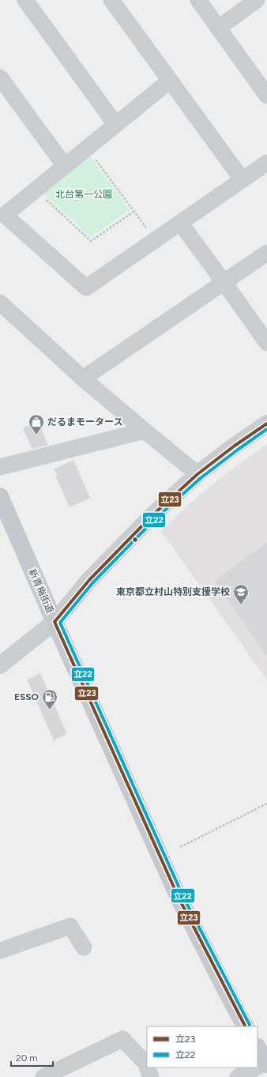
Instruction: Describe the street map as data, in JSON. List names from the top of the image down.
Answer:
{
  "streets": {
    "main road": ["新青梅街道"]
  },
  "parks": ["北台第一公園"],
  "places": {
    "shop": ["だるまモータース"],
    "school or university": ["東京都立村山特別支援学校"],
    "fuel station": ["ESSO"]
  },
  "lines": ["transit line 立23", "transit line 立22"],
  "legend": ["立23", "立22"],
  "scale_bar": "20 m"
}
